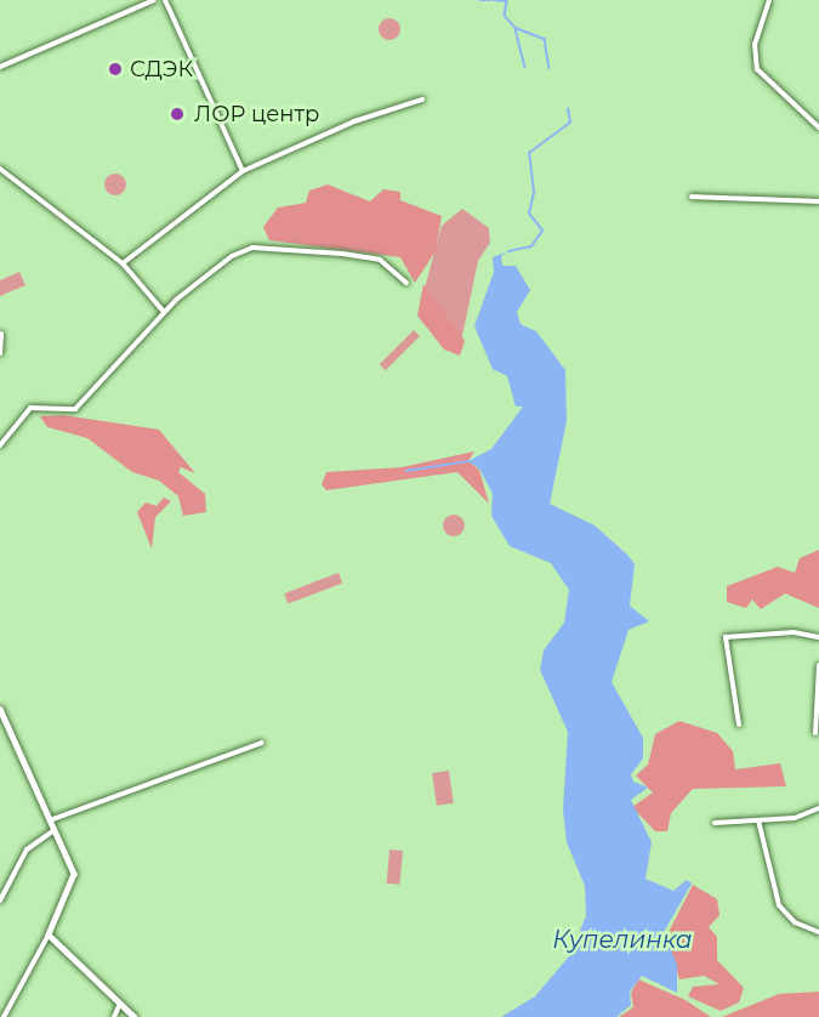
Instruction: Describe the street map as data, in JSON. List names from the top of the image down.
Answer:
{
  "water": ["Купелинка"],
  "places": ["СДЭК", "ЛОР центр"]
}
